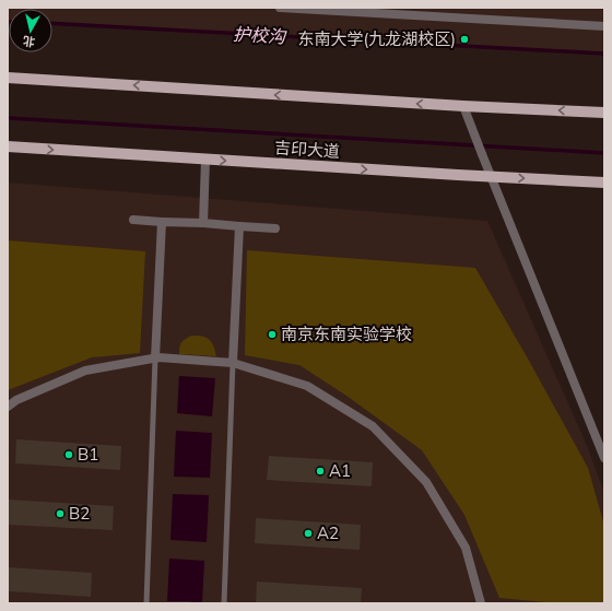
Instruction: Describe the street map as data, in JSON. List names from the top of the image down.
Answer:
{
  "streets": {
    "main road": ["吉印大道"]
  },
  "water": ["护校沟"],
  "places": [
    "东南大学(九龙湖校区)",
    "南京东南实验学校",
    "B1",
    "A1",
    "B2",
    "A2"
  ],
  "north": "bottom"
}
